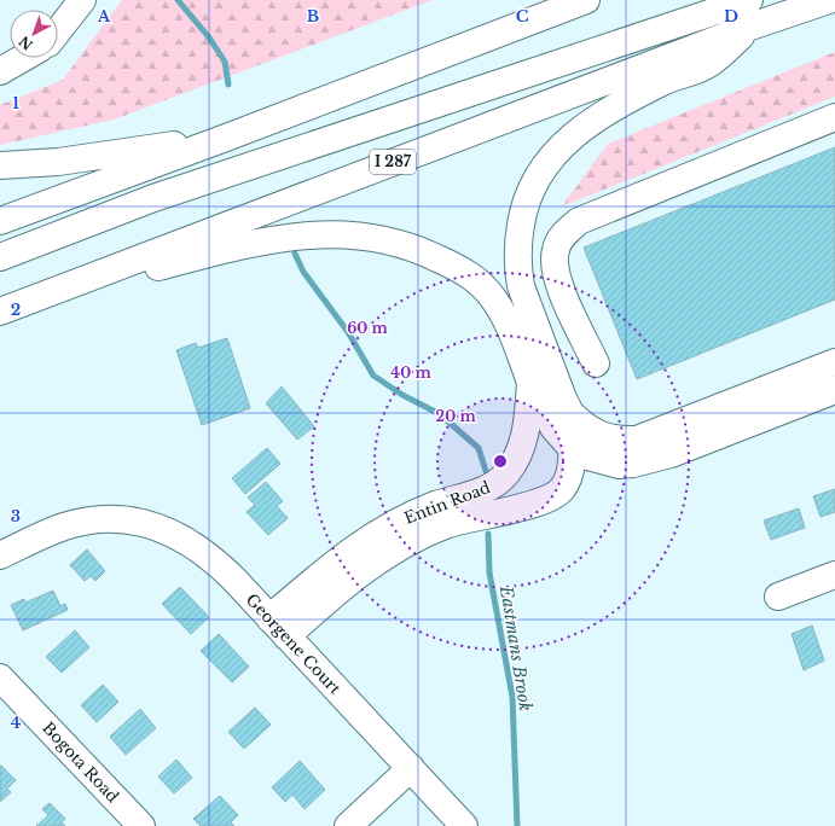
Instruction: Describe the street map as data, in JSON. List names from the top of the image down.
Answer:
{
  "streets": {
    "main road": [
      "I 287",
      "Entin Road",
      "Georgene Court",
      "Bogota Road"
    ]
  },
  "crossings": [
    ["Entin Road", "Georgene Court"]
  ],
  "water": ["Eastmans Brook"],
  "north": "bottom left",
  "grid": {
    "columns": [
      "A",
      "B",
      "C",
      "D"
    ],
    "rows": [
      "1",
      "2",
      "3",
      "4"
    ]
  },
  "rings": ["60 m", "40 m", "20 m"]
}
